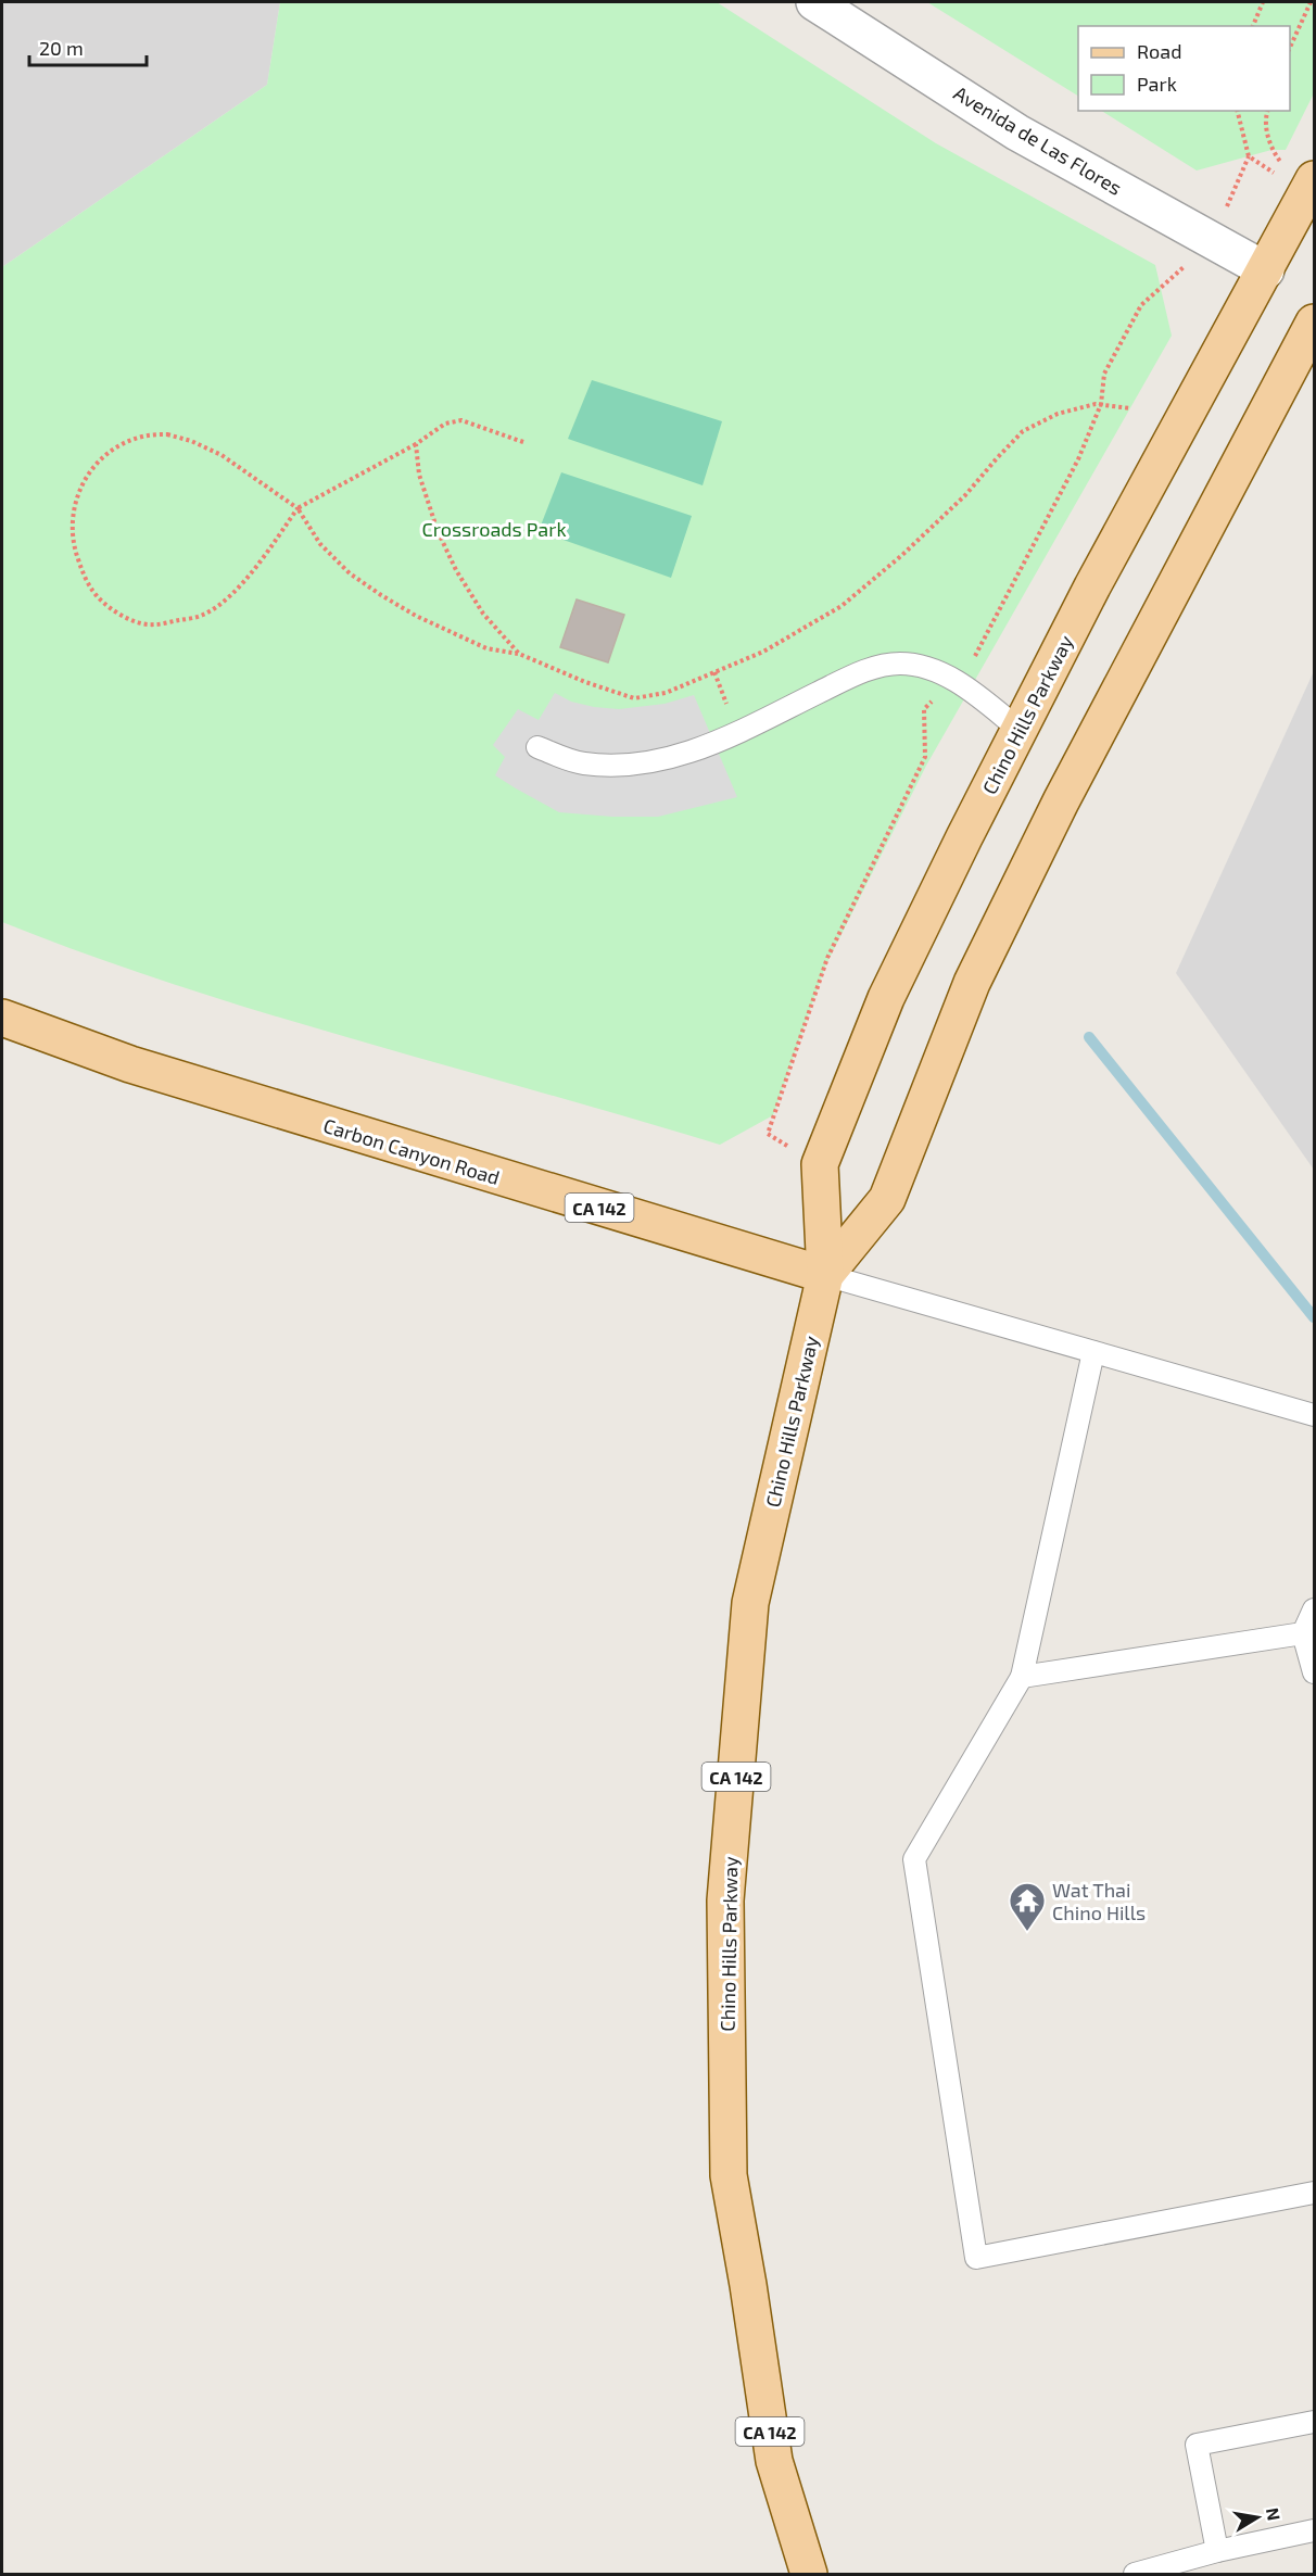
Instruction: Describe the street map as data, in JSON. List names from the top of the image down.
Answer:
{
  "streets": {
    "main road": ["Chino Hills Parkway", "Carbon Canyon Road", "CA 142"],
    "street": ["Avenida de Las Flores"]
  },
  "crossings": [
    ["Avenida de Las Flores", "Chino Hills Parkway"],
    ["Chino Hills Parkway", "Carbon Canyon Road"]
  ],
  "parks": ["Crossroads Park"],
  "places": {
    "temple": ["Wat Thai Chino Hills"]
  },
  "legend": ["Road", "Park"],
  "scale_bar": "20 m",
  "north": "right"
}
